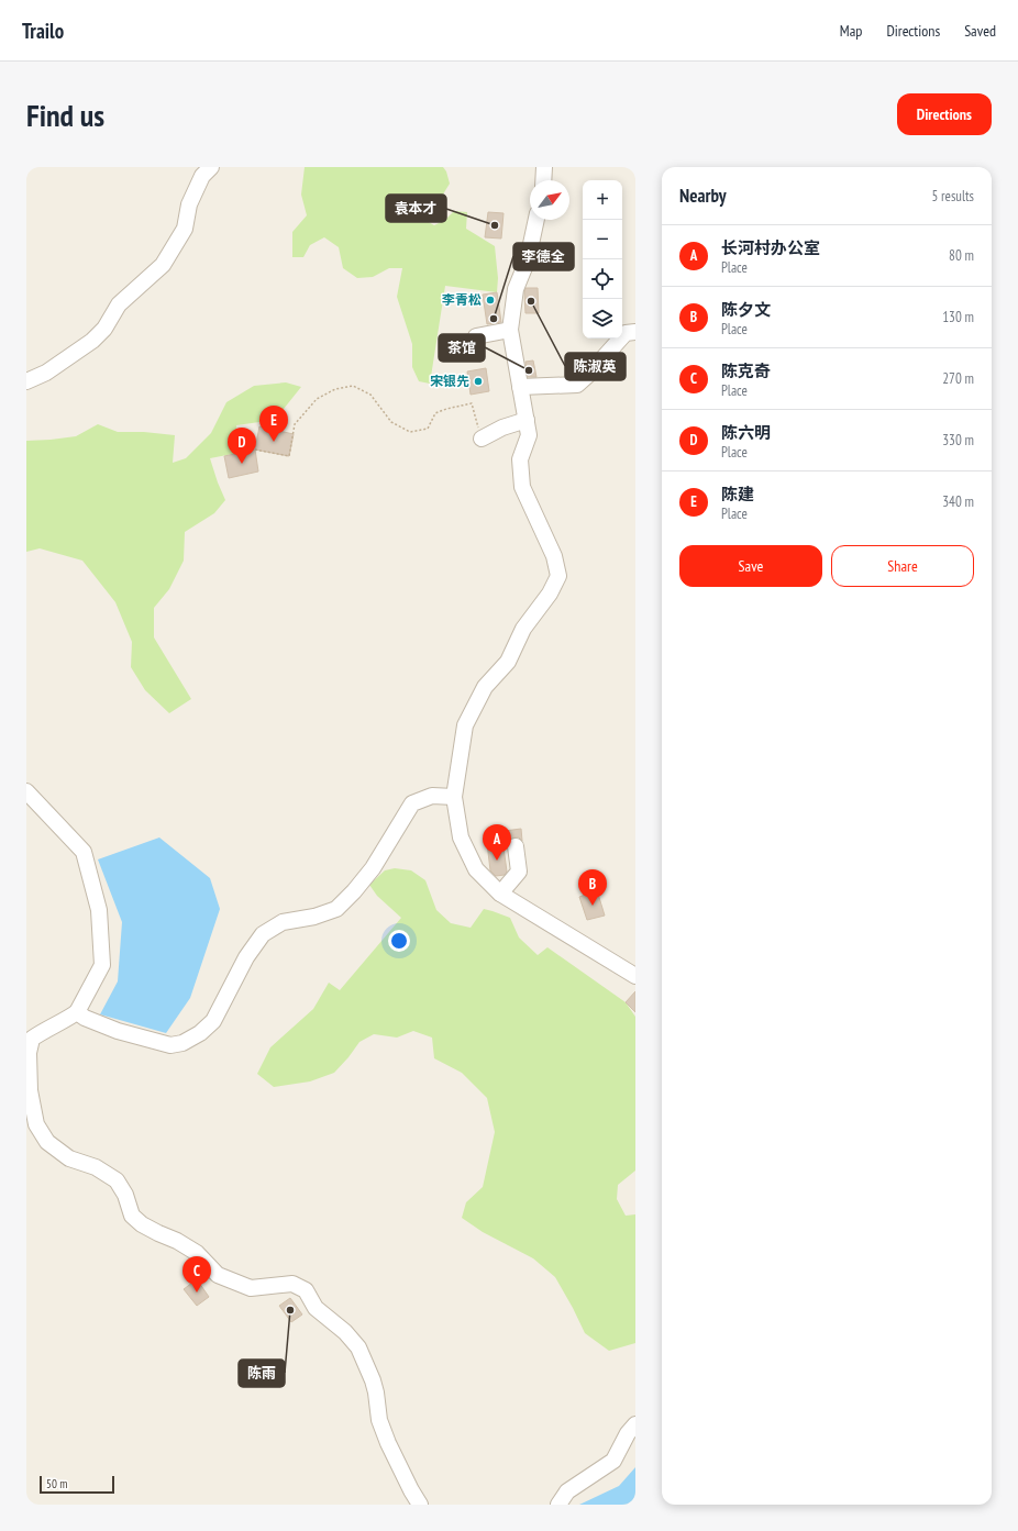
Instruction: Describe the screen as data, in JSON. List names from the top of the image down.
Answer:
{
  "places": [
    "袁本才",
    "李青松",
    "陈淑英",
    "李德全",
    "茶馆",
    "宋银先",
    "陈雨"
  ],
  "scale_bar": "50 m",
  "north": "top right",
  "page": {
    "header": "Trailo",
    "nav": ["Map", "Directions", "Saved"],
    "buttons": [
      "Directions",
      ["Save", "Share"]
    ],
    "title": "Find us",
    "heading": ["Nearby", "5 results"],
    "map_buttons": ["+", "−"],
    "list": [
      {
        "mark": "A",
        "name": "长河村办公室",
        "note": "Place",
        "value": "80 m"
      },
      {
        "mark": "B",
        "name": "陈夕文",
        "note": "Place",
        "value": "130 m"
      },
      {
        "mark": "C",
        "name": "陈克奇",
        "note": "Place",
        "value": "270 m"
      },
      {
        "mark": "D",
        "name": "陈六明",
        "note": "Place",
        "value": "330 m"
      },
      {
        "mark": "E",
        "name": "陈建",
        "note": "Place",
        "value": "340 m"
      }
    ],
    "pins": [
      "E",
      "D",
      "A",
      "B",
      "C"
    ],
    "scale": "50 m"
  }
}
